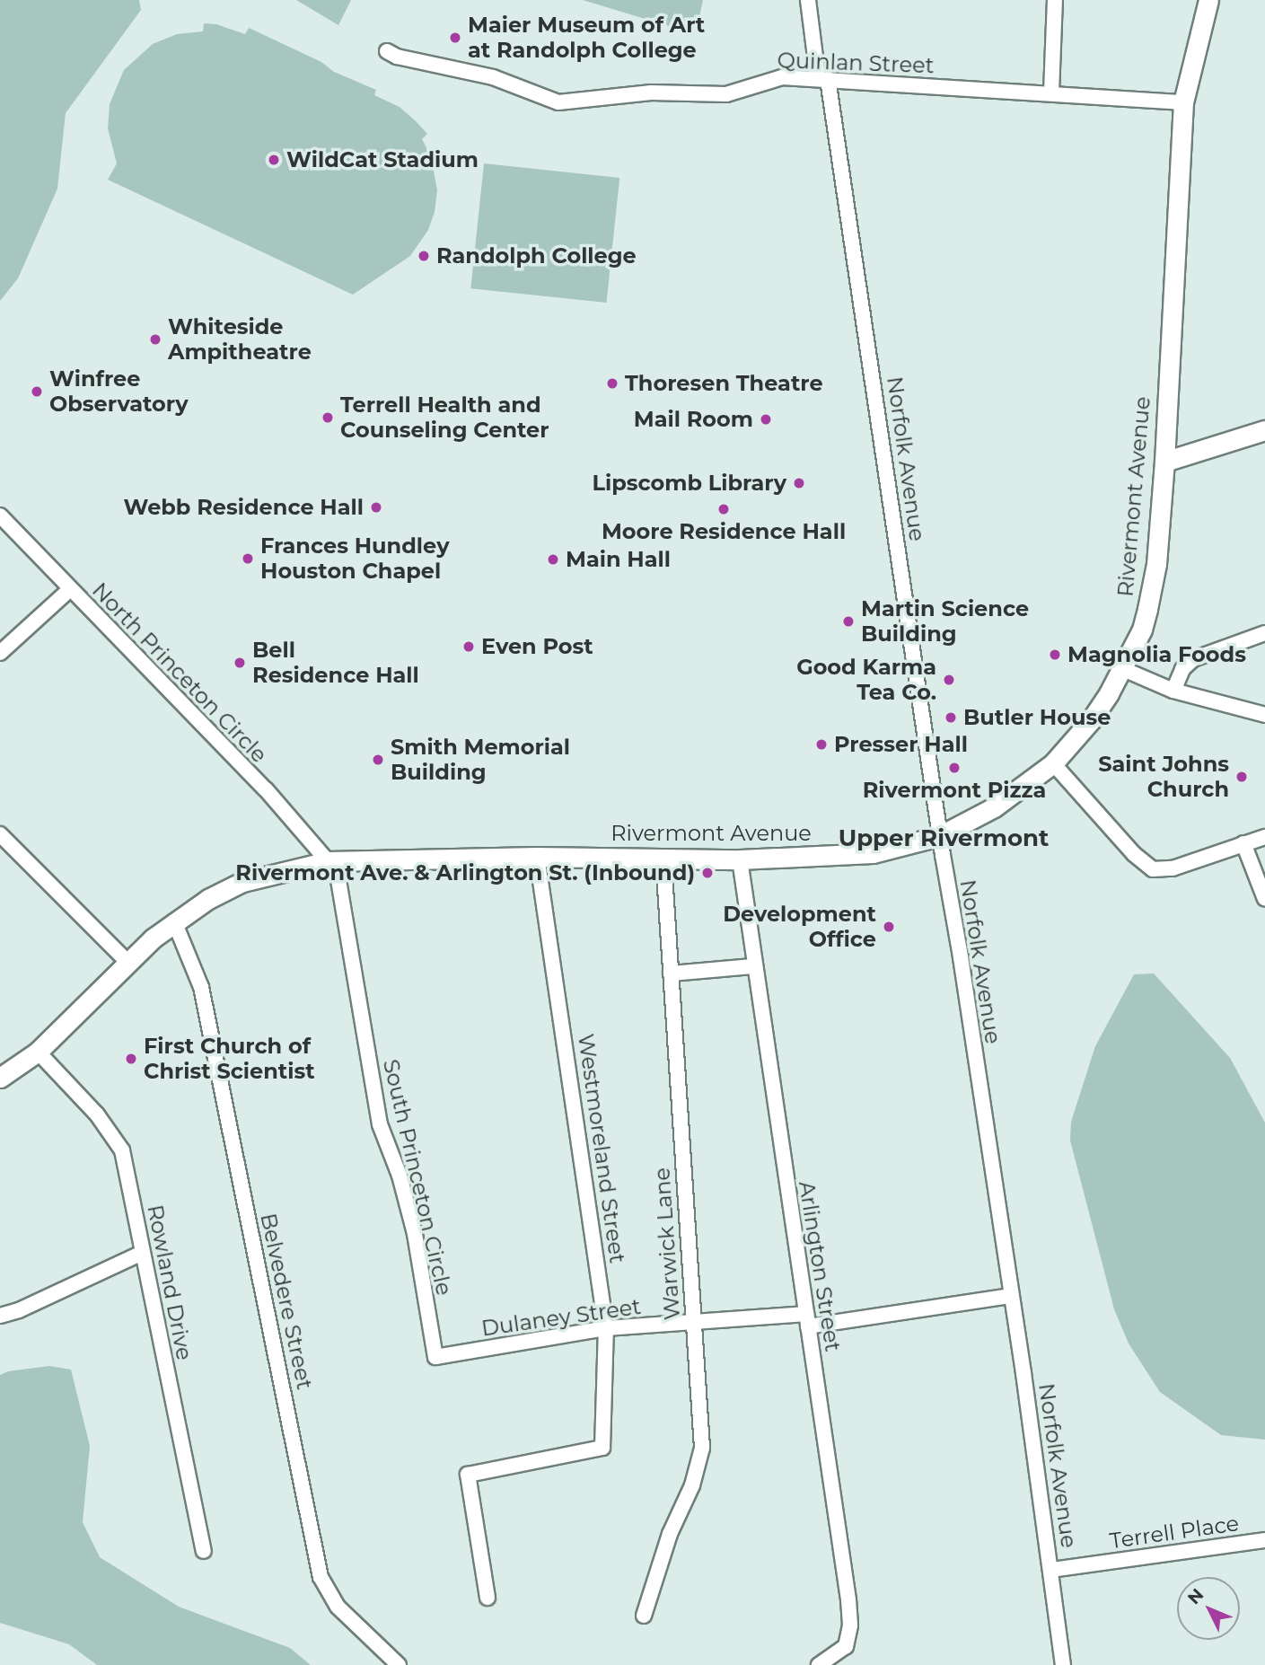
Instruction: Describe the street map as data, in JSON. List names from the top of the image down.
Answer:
{
  "streets": {
    "main road": ["Rivermont Avenue"],
    "street": [
      "Quinlan Street",
      "Norfolk Avenue",
      "North Princeton Circle",
      "Westmoreland Street",
      "South Princeton Circle",
      "Warwick Lane",
      "Arlington Street",
      "Rowland Drive",
      "Belvedere Street",
      "Dulaney Street",
      "Terrell Place"
    ]
  },
  "crossings": [
    ["Quinlan Street", "Norfolk Avenue"],
    ["Quinlan Street", "Rivermont Avenue"],
    ["Norfolk Avenue", "Rivermont Avenue"],
    ["Norfolk Avenue", "Dulaney Street"],
    ["Norfolk Avenue", "Terrell Place"],
    ["Rivermont Avenue", "North Princeton Circle"],
    ["Rivermont Avenue", "Westmoreland Street"],
    ["Rivermont Avenue", "South Princeton Circle"],
    ["Rivermont Avenue", "Warwick Lane"],
    ["Rivermont Avenue", "Arlington Street"],
    ["Rivermont Avenue", "Rowland Drive"],
    ["Rivermont Avenue", "Belvedere Street"],
    ["North Princeton Circle", "South Princeton Circle"],
    ["Westmoreland Street", "Dulaney Street"],
    ["South Princeton Circle", "Dulaney Street"],
    ["Warwick Lane", "Dulaney Street"],
    ["Arlington Street", "Dulaney Street"]
  ],
  "districts": ["Upper Rivermont"],
  "places": [
    "Maier Museum of Art at Randolph College",
    "WildCat Stadium",
    "Randolph College",
    "Whiteside Ampitheatre",
    "Thoresen Theatre",
    "Winfree Observatory",
    "Terrell Health and Counseling Center",
    "Mail Room",
    "Lipscomb Library",
    "Webb Residence Hall",
    "Moore Residence Hall",
    "Frances Hundley Houston Chapel",
    "Main Hall",
    "Martin Science Building",
    "Even Post",
    "Magnolia Foods",
    "Bell Residence Hall",
    "Good Karma Tea Co.",
    "Butler House",
    "Presser Hall",
    "Smith Memorial Building",
    "Rivermont Pizza",
    "Saint Johns Church",
    "Rivermont Ave. & Arlington St. (Inbound)",
    "Development Office",
    "First Church of Christ Scientist"
  ],
  "north": "top left"
}
